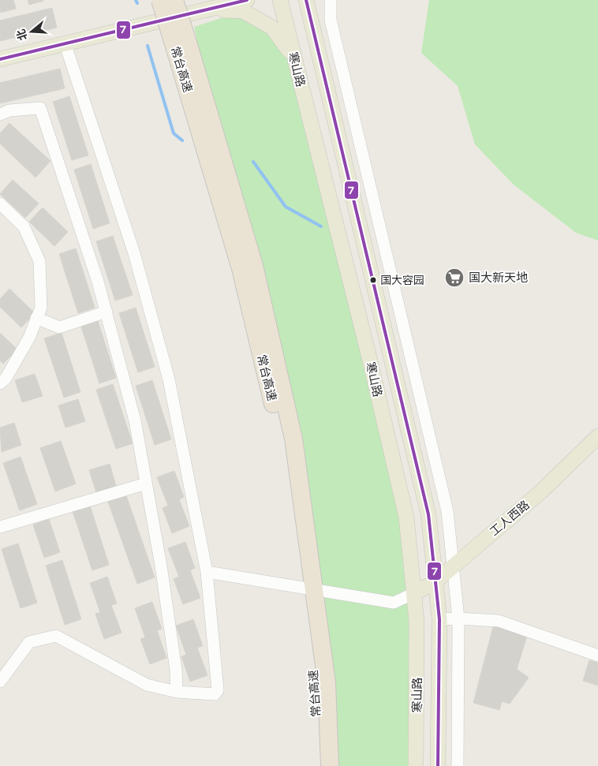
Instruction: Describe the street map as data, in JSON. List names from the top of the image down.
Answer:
{
  "streets": {
    "highway": ["常台高速"],
    "main road": ["寒山路", "工人西路"]
  },
  "crossings": [
    ["寒山路", "工人西路"]
  ],
  "places": {
    "supermarket": ["国大新天地"],
    "other": ["国大容园"]
  },
  "lines": ["transit line 7"],
  "north": "left"
}
